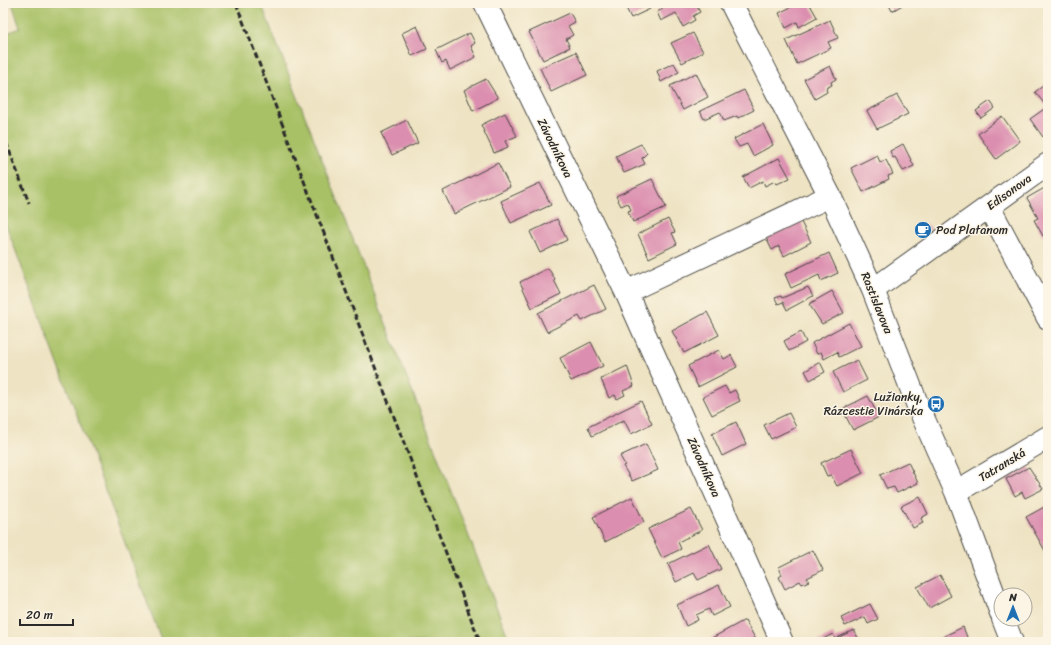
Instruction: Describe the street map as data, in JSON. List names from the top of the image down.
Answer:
{
  "streets": {
    "street": [
      "Závodníkova",
      "Edisonova",
      "Rastislavova",
      "Tatranská"
    ]
  },
  "crossings": [
    ["Edisonova", "Rastislavova"],
    ["Rastislavova", "Tatranská"]
  ],
  "places": {
    "cafe": ["Pod Platanom"],
    "bus stop": ["Lužianky, Rázcestie Vinárska"]
  },
  "scale_bar": "20 m",
  "north": "top"
}
